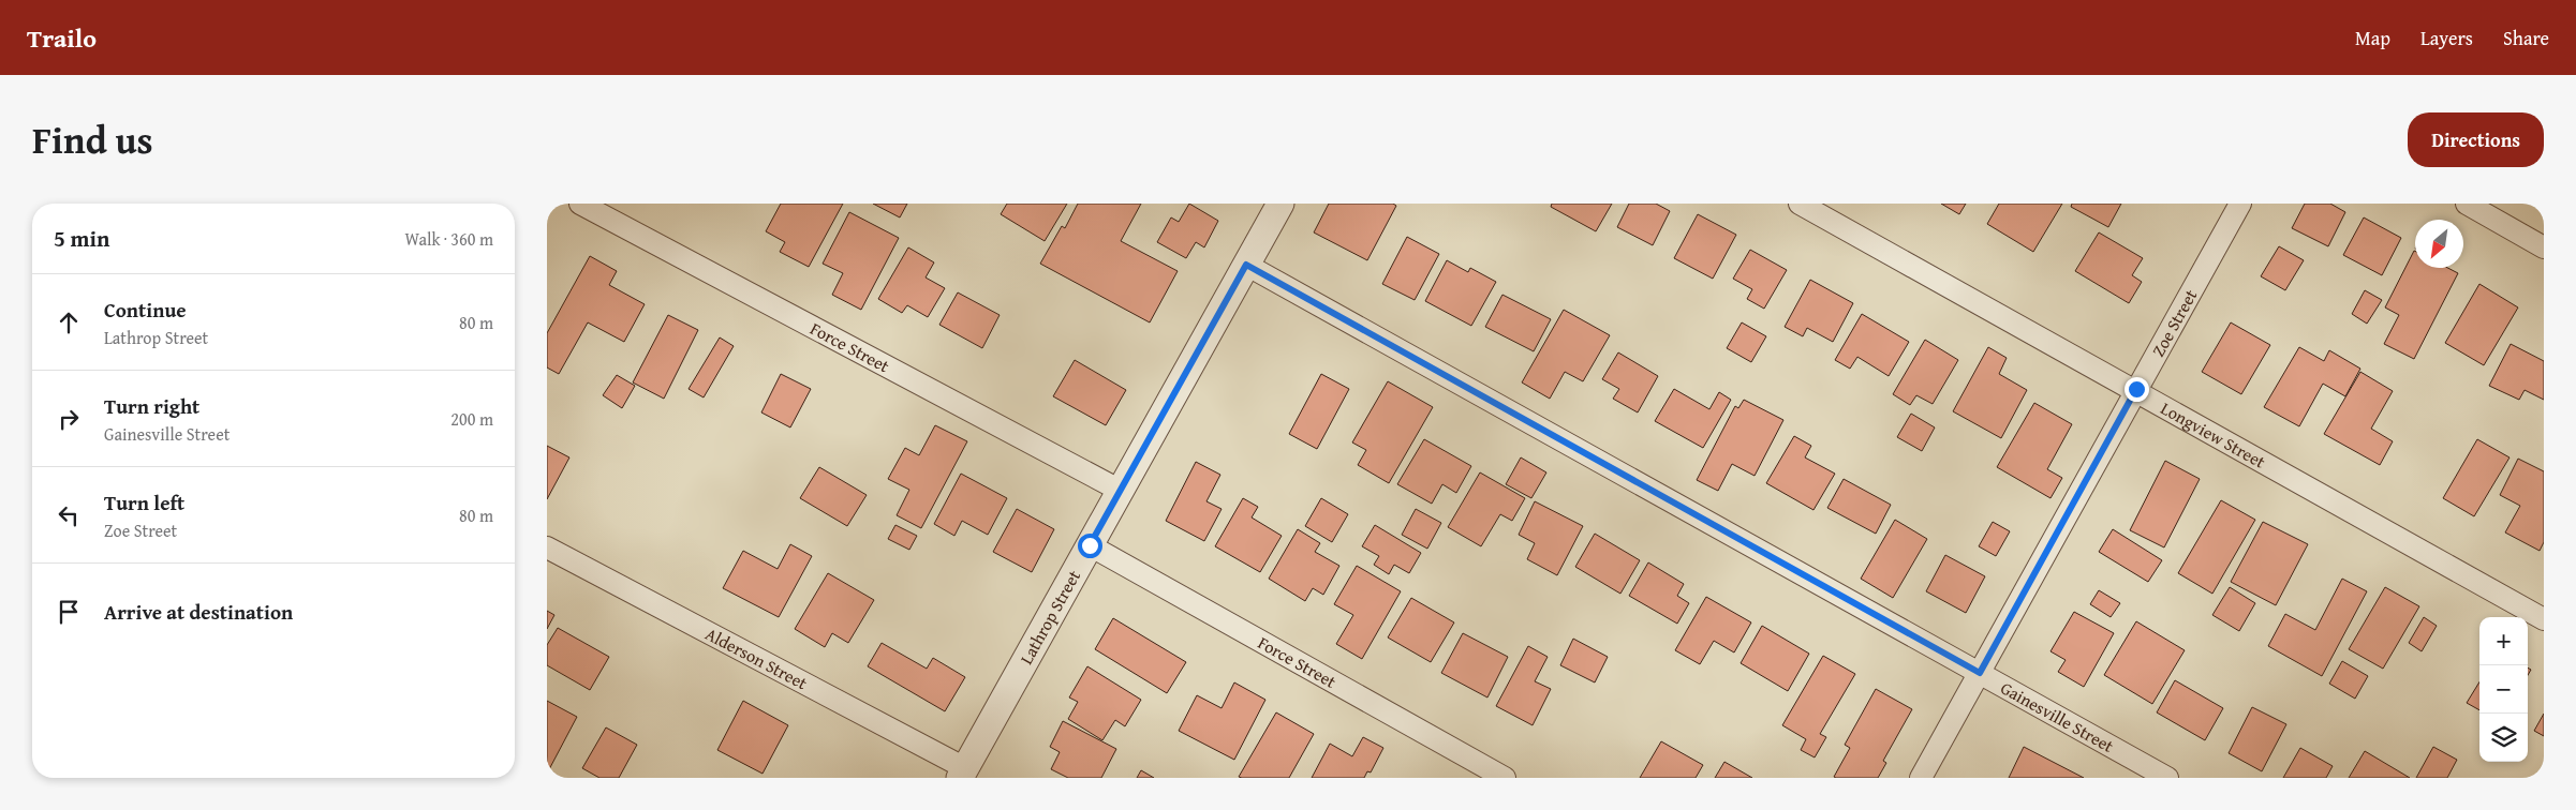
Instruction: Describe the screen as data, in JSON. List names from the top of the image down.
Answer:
{
  "streets": {
    "street": [
      "Zoe Street",
      "Force Street",
      "Longview Street",
      "Lathrop Street",
      "Alderson Street",
      "Gainesville Street"
    ]
  },
  "crossings": [
    ["Zoe Street", "Longview Street"],
    ["Zoe Street", "Gainesville Street"],
    ["Force Street", "Lathrop Street"],
    ["Lathrop Street", "Alderson Street"],
    ["Lathrop Street", "Gainesville Street"]
  ],
  "north": "bottom left",
  "page": {
    "header": "Trailo",
    "nav": ["Map", "Layers", "Share"],
    "title": "Find us",
    "buttons": "Directions",
    "heading": ["5 min", "Walk · 360 m"],
    "list": [
      ["Continue", "Lathrop Street", "80 m"],
      ["Turn right", "Gainesville Street", "200 m"],
      ["Turn left", "Zoe Street", "80 m"],
      "Arrive at destination"
    ],
    "map_buttons": ["+", "−"]
  }
}
